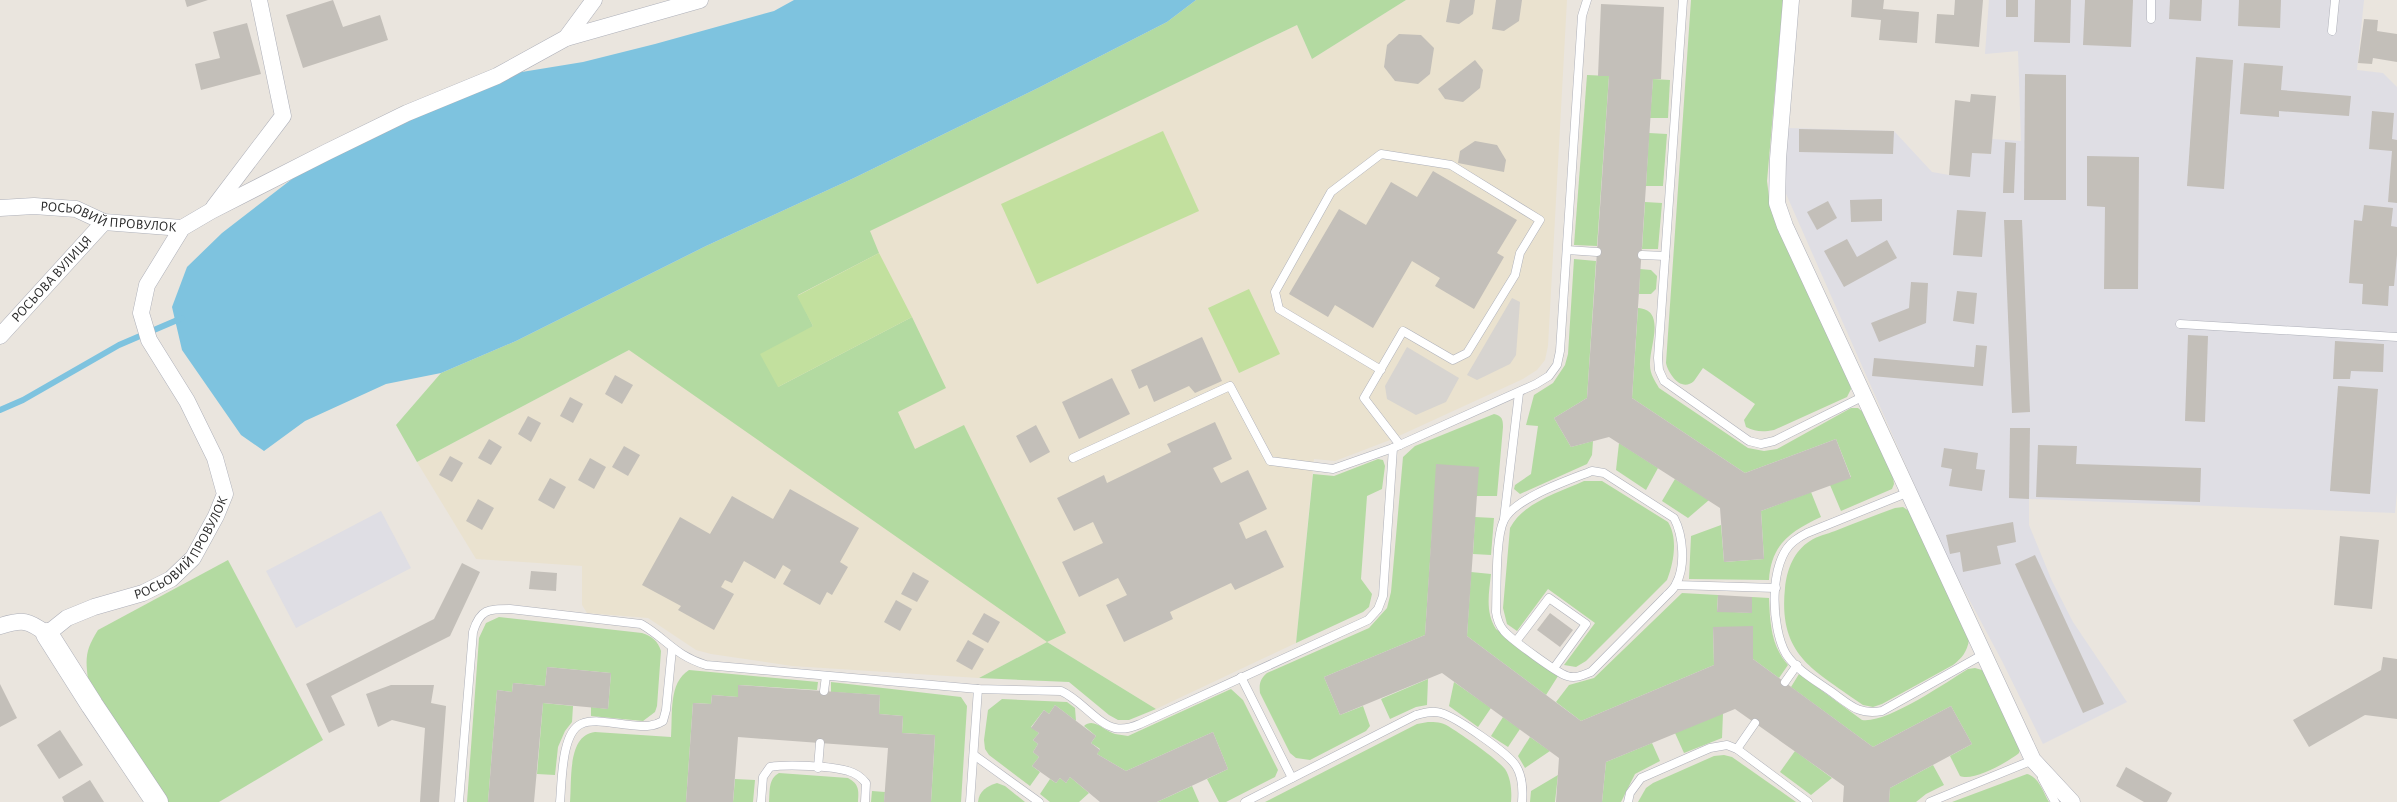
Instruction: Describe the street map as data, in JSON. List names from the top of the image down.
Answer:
{
  "streets": {
    "street": ["РОСЬОВИЙ ПРОВУЛОК", "РОСЬОВА ВУЛИЦЯ"]
  },
  "crossings": [
    ["РОСЬОВИЙ ПРОВУЛОК", "РОСЬОВА ВУЛИЦЯ"]
  ]
}
